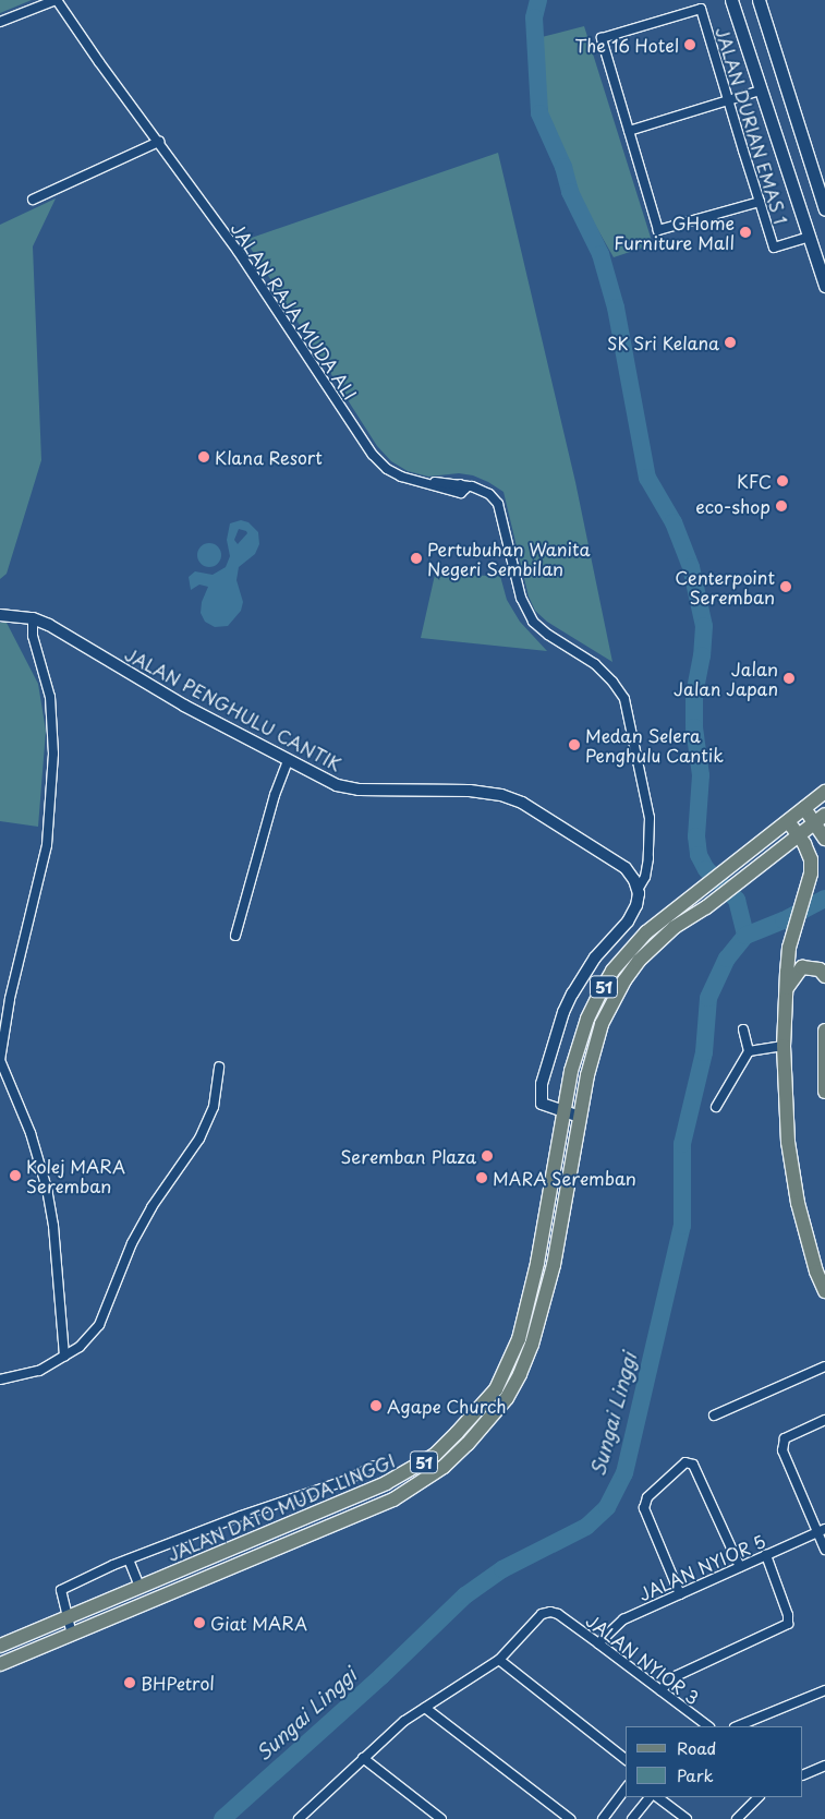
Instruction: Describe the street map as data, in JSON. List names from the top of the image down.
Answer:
{
  "streets": {
    "main road": ["51", "JALAN DATO MUDA LINGGI"],
    "street": [
      "JALAN DURIAN EMAS 1",
      "JALAN RAJA MUDA ALI",
      "JALAN PENGHULU CANTIK",
      "JALAN NYIOR 5",
      "JALAN NYIOR 3"
    ]
  },
  "crossings": [
    ["JALAN RAJA MUDA ALI", "JALAN PENGHULU CANTIK"],
    ["JALAN NYIOR 5", "JALAN NYIOR 3"]
  ],
  "water": ["Sungai Linggi"],
  "places": [
    "The 16 Hotel",
    "GHome Furniture Mall",
    "SK Sri Kelana",
    "Klana Resort",
    "KFC",
    "eco-shop",
    "Pertubuhan Wanita Negeri Sembilan",
    "Centerpoint Seremban",
    "Jalan Jalan Japan",
    "Medan Selera Penghulu Cantik",
    "Seremban Plaza",
    "Kolej MARA Seremban",
    "MARA Seremban",
    "Agape Church",
    "Giat MARA",
    "BHPetrol"
  ],
  "legend": ["Road", "Park"]
}
